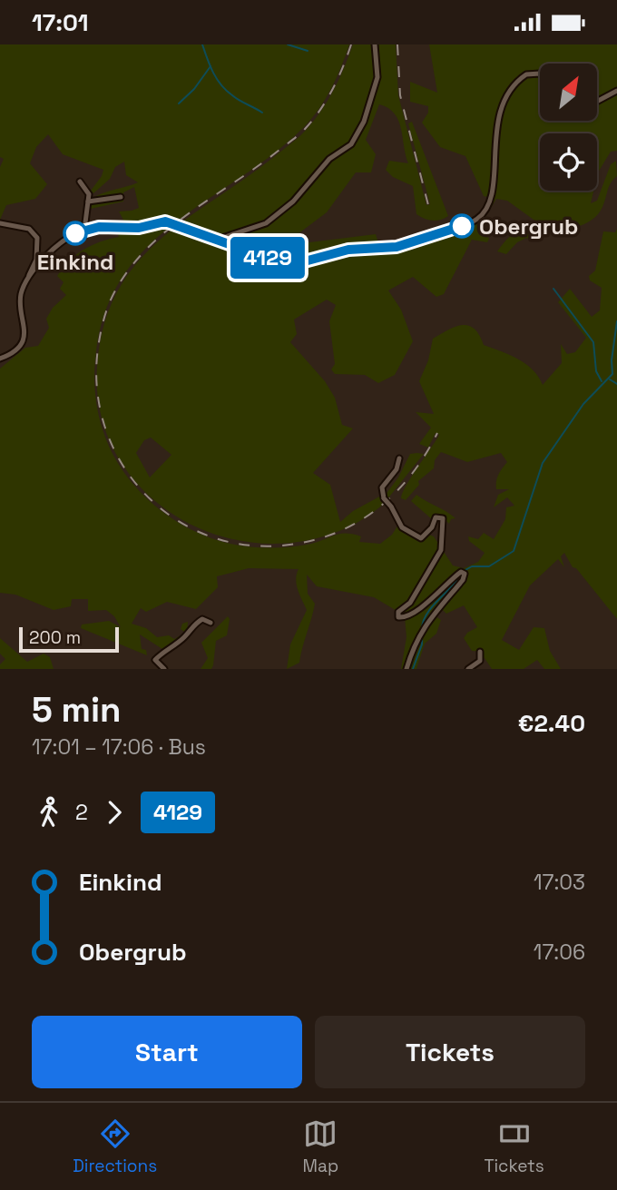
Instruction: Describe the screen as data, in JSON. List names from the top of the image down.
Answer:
{
  "places": ["Obergrub", "Einkind"],
  "lines": ["bus line 4129"],
  "scale_bar": "200 m",
  "north": "top right",
  "page": {
    "status": "17:01",
    "on_map": "4129",
    "scale": "200 m",
    "heading": ["5 min", "17:01 – 17:06 · Bus", "€2.40"],
    "legs": ["2", "4129"],
    "list": [
      {
        "name": "Einkind",
        "value": "17:03"
      },
      {
        "name": "Obergrub",
        "value": "17:06"
      }
    ],
    "buttons": ["Start", "Tickets"],
    "tabs": ["Directions", "Map", "Tickets"]
  }
}
